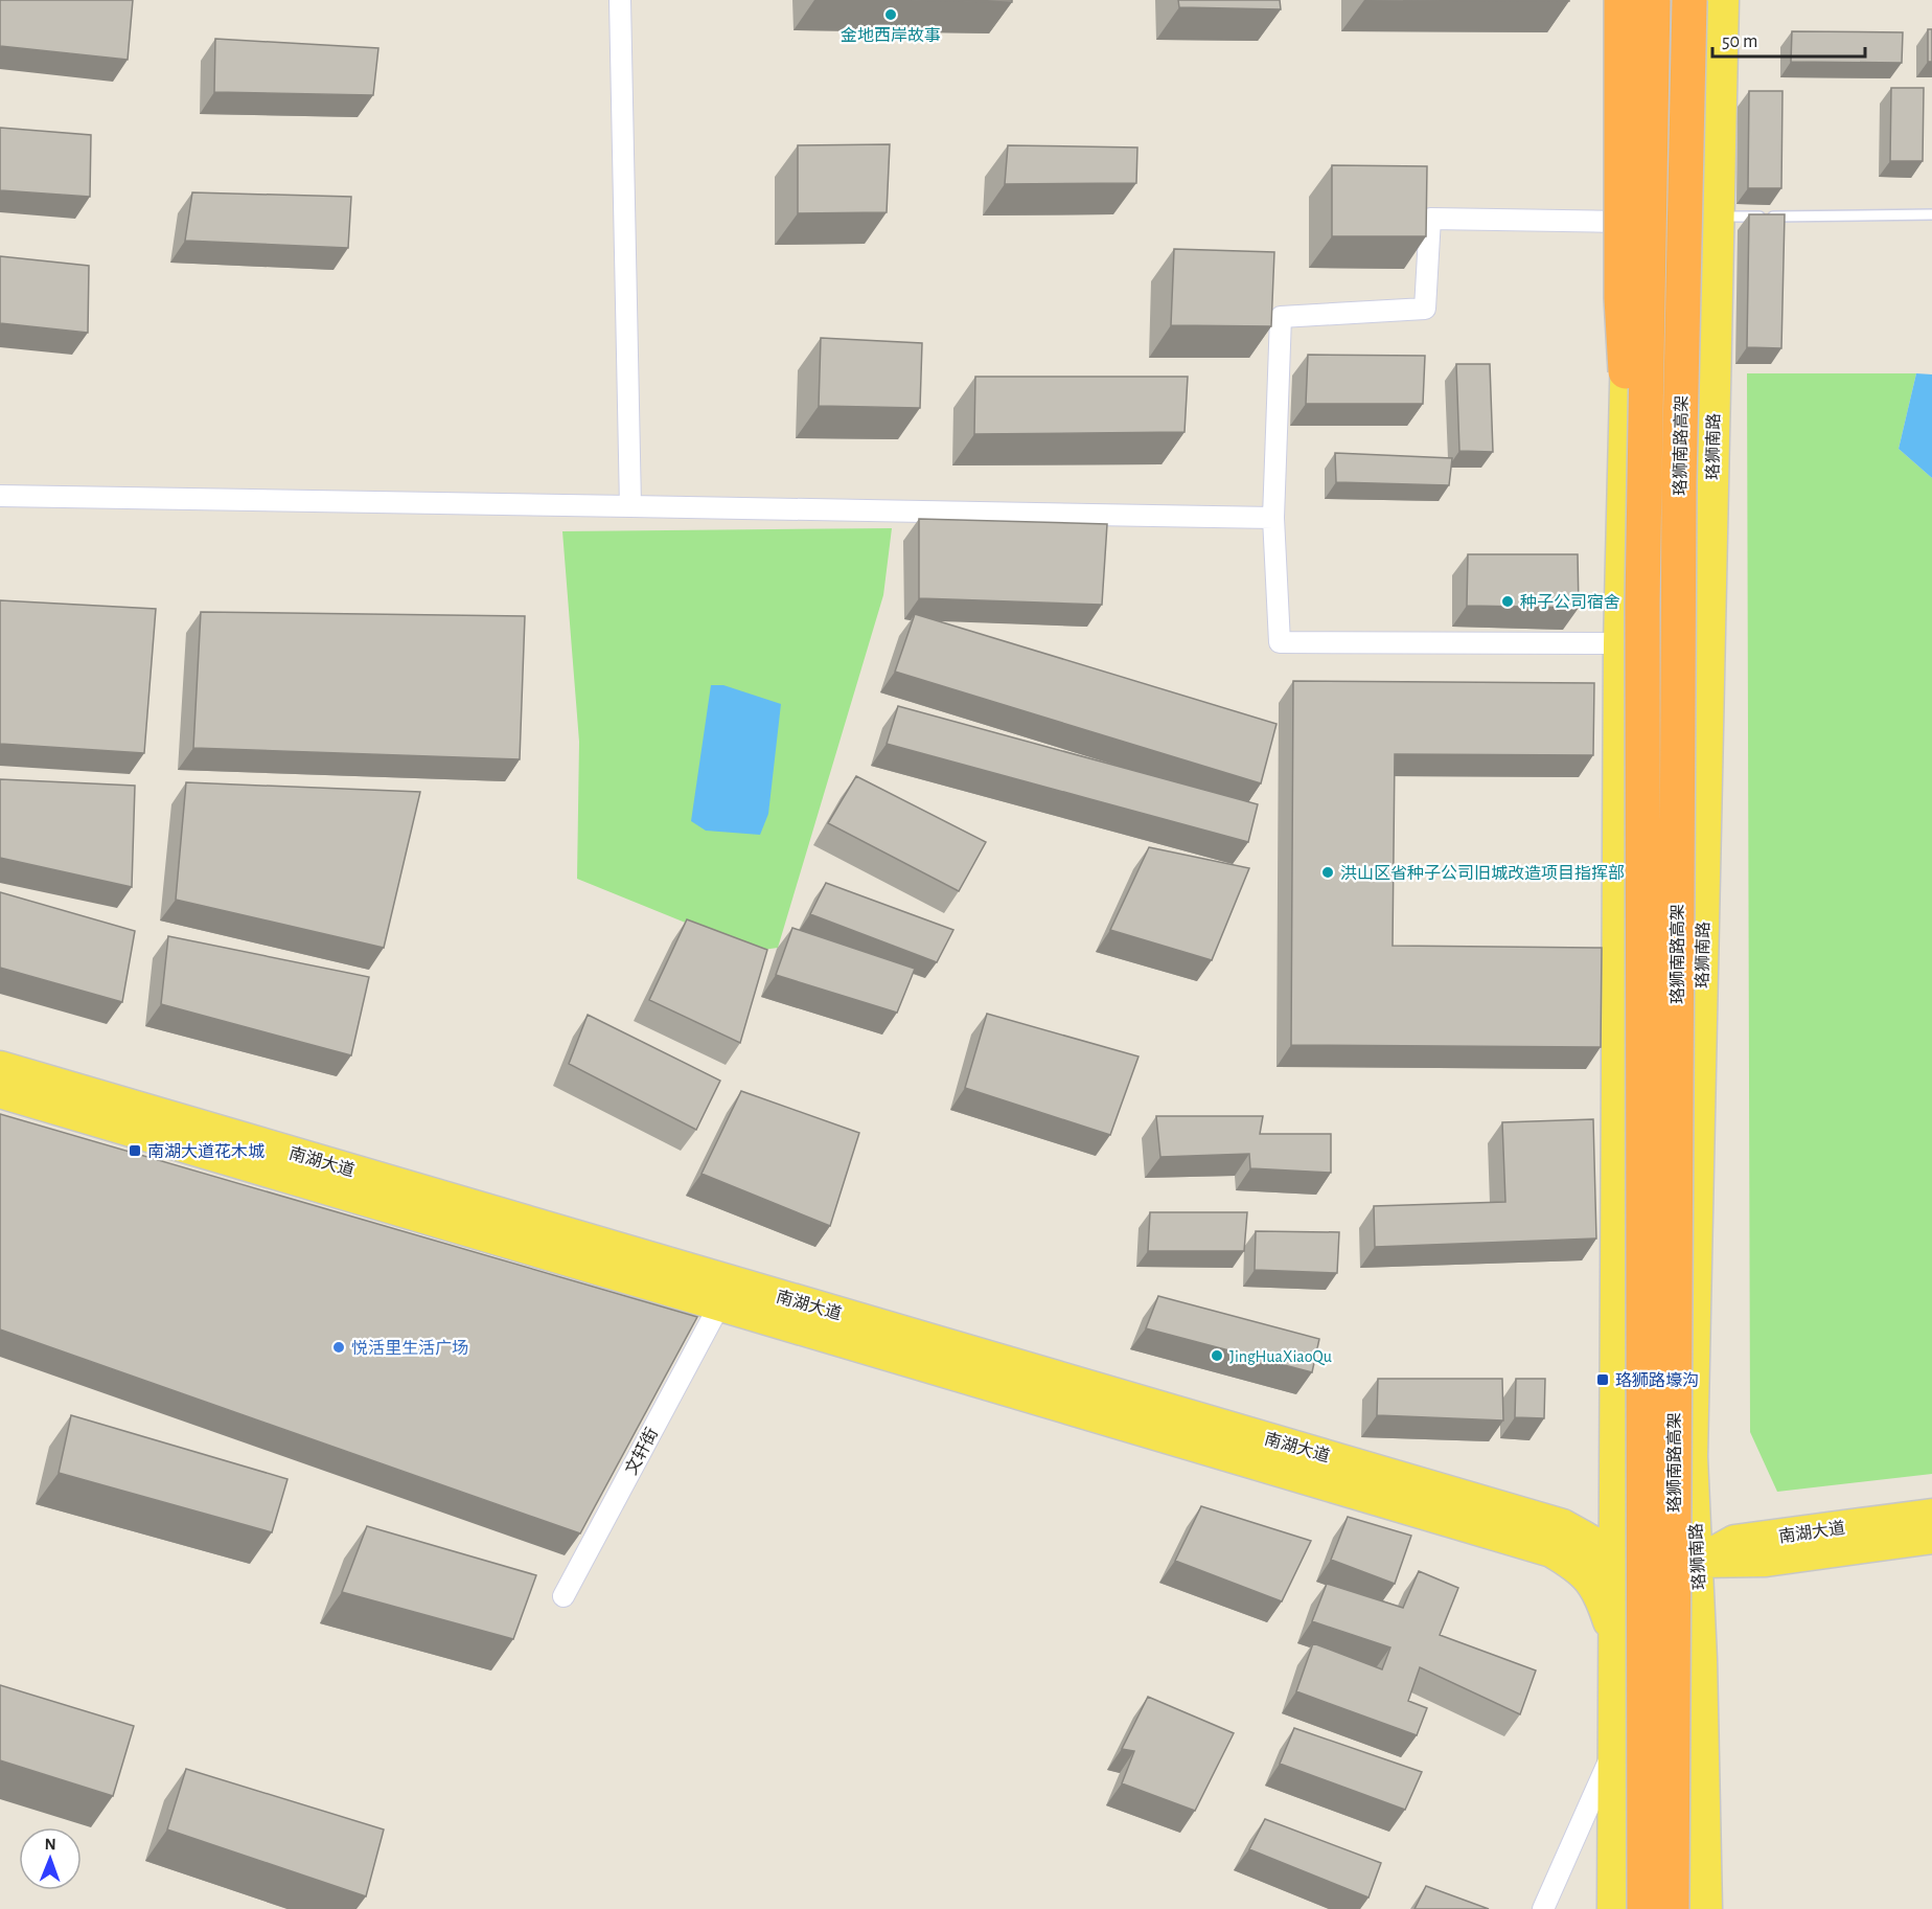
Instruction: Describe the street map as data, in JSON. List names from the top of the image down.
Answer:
{
  "streets": {
    "highway": ["珞狮南路高架"],
    "main road": ["珞狮南路", "南湖大道"],
    "street": ["文轩街"]
  },
  "crossings": [
    ["珞狮南路", "南湖大道"],
    ["南湖大道", "文轩街"]
  ],
  "places": {
    "other": [
      "金地西岸故事",
      "种子公司宿舍",
      "洪山区省种子公司旧城改造项目指挥部",
      "悦活里生活广场",
      "JingHuaXiaoQu"
    ],
    "transit": ["南湖大道花木城", "珞狮路壕沟"]
  },
  "scale_bar": "50 m",
  "north": "top"
}
